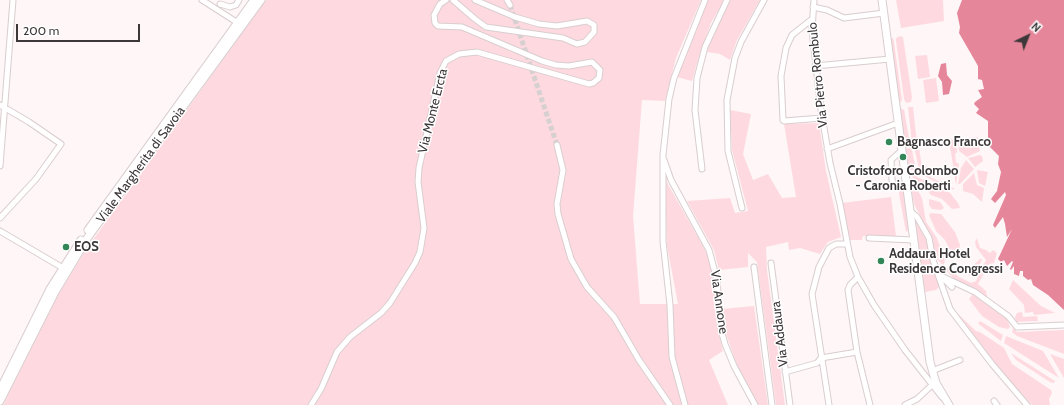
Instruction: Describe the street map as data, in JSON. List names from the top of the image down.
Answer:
{
  "streets": {
    "street": [
      "Via Pietro Rombulo",
      "Via Monte Ercta",
      "Viale Margherita di Savoia",
      "Via Annone",
      "Via Addaura"
    ]
  },
  "places": [
    "Bagnasco Franco",
    "Cristoforo Colombo - Caronia Roberti",
    "EOS",
    "Addaura Hotel Residence Congressi"
  ],
  "scale_bar": "200 m",
  "north": "top right"
}
